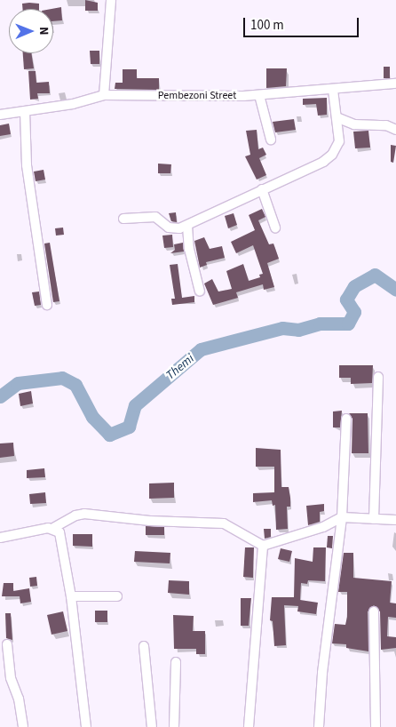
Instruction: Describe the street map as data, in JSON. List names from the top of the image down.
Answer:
{
  "streets": {
    "street": ["Pembezoni Street"]
  },
  "water": ["Themi"],
  "scale_bar": "100 m",
  "north": "right"
}
